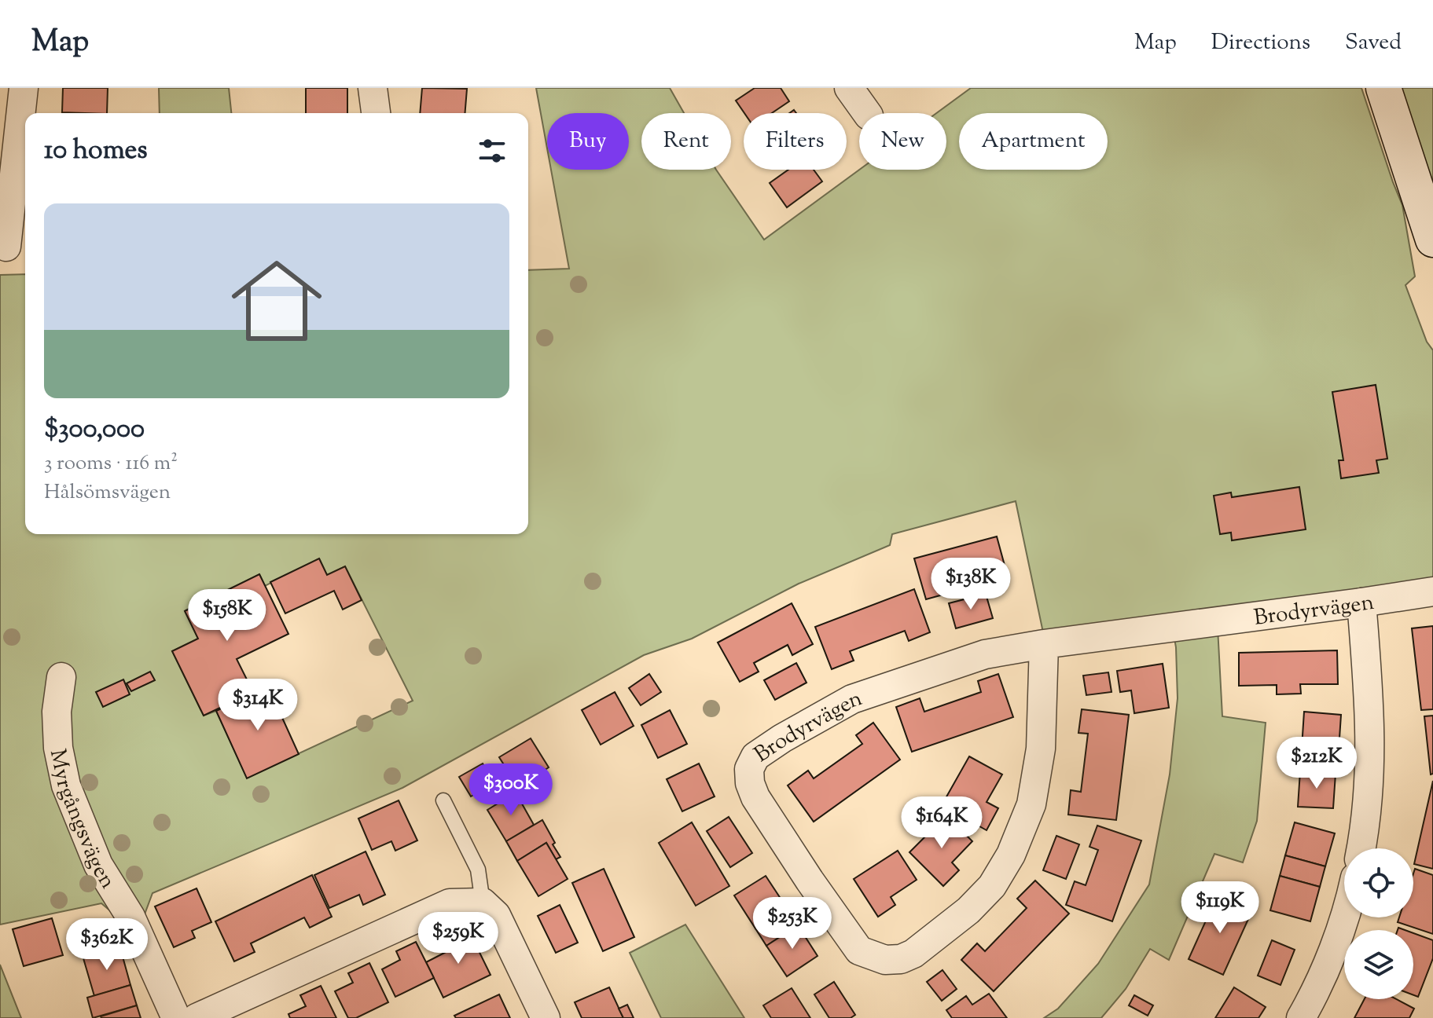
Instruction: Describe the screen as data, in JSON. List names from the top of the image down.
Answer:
{
  "streets": {
    "street": ["Brodyrvägen", "Myrgångsvägen"]
  },
  "page": {
    "header": "Map",
    "nav": ["Map", "Directions", "Saved"],
    "chip": [
      "Buy",
      "Rent",
      "Filters",
      "New",
      "Apartment"
    ],
    "heading": "10 homes",
    "list": [
      {
        "name": "$300,000",
        "note": "3 rooms · 116 m² · Hålsömsvägen"
      }
    ],
    "price": [
      "$138K",
      "$158K",
      "$314K",
      "$212K",
      "$300K",
      "$164K",
      "$119K",
      "$253K",
      "$259K",
      "$362K"
    ]
  }
}
